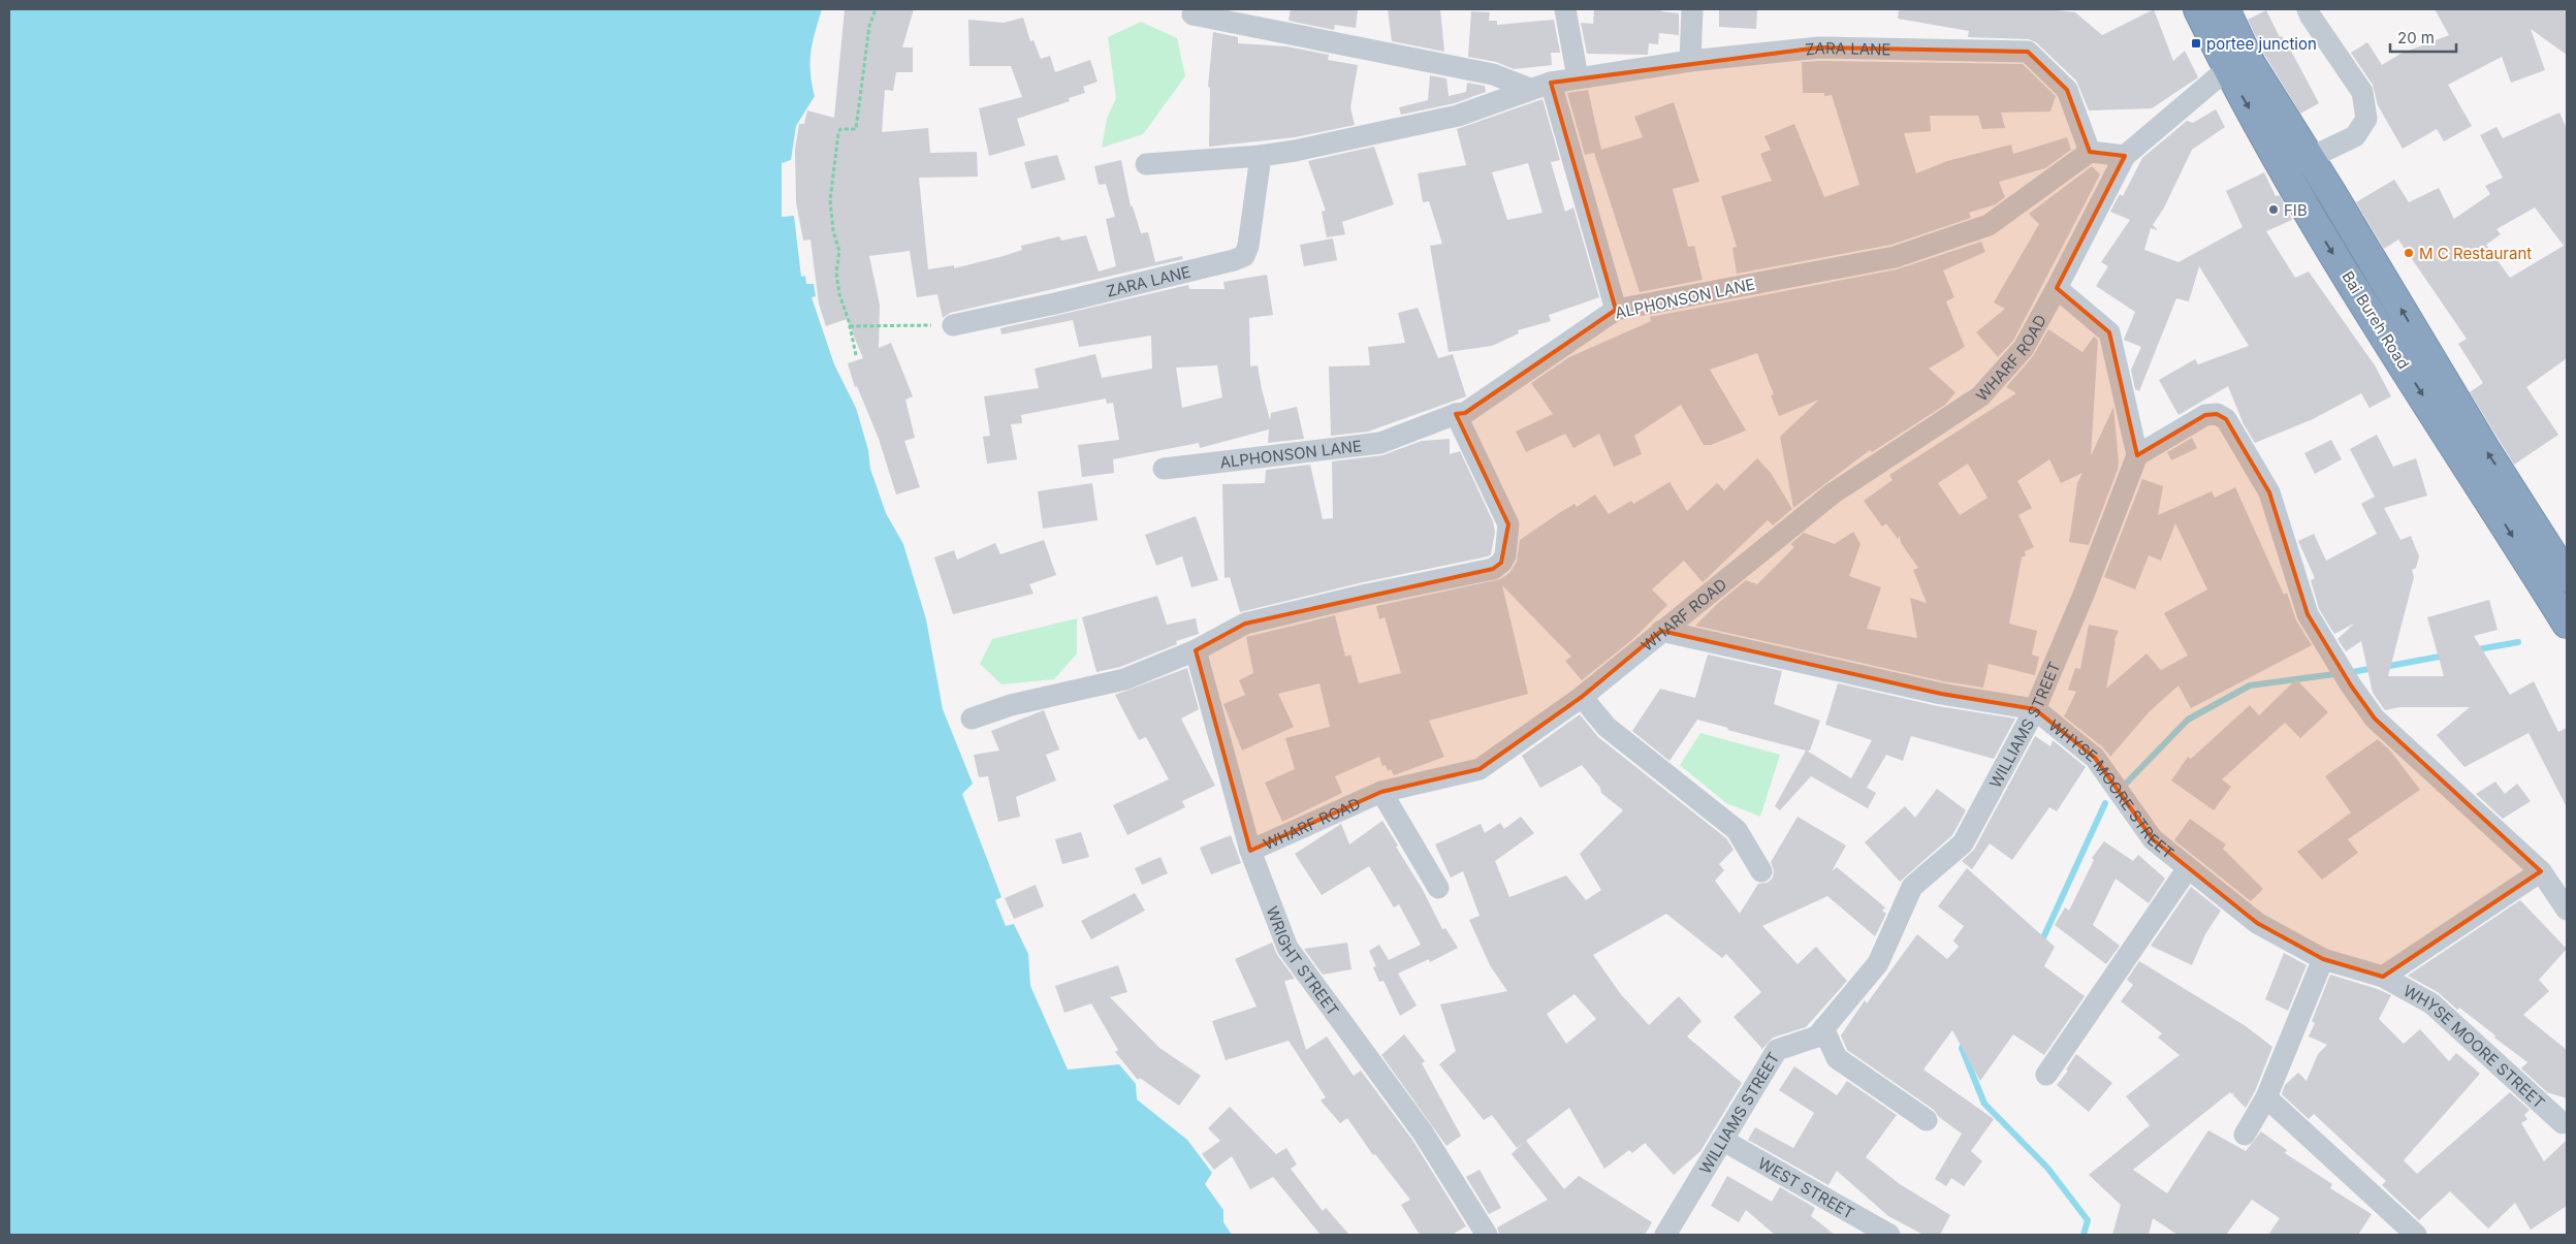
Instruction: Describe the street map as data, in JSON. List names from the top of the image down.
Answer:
{
  "streets": {
    "highway": ["Bai Bureh Road"],
    "street": [
      "ZARA LANE",
      "ALPHONSON LANE",
      "WHARF ROAD",
      "WILLIAMS STREET",
      "WHYSE MOORE STREET",
      "WRIGHT STREET",
      "WEST STREET"
    ]
  },
  "crossings": [
    ["ZARA LANE", "ALPHONSON LANE"],
    ["WHARF ROAD", "WHYSE MOORE STREET"],
    ["WHARF ROAD", "WRIGHT STREET"],
    ["WILLIAMS STREET", "WHYSE MOORE STREET"],
    ["WILLIAMS STREET", "WEST STREET"]
  ],
  "places": {
    "transit": ["portee junction"],
    "other": ["FIB", "M C Restaurant"]
  },
  "scale_bar": "20 m"
}
